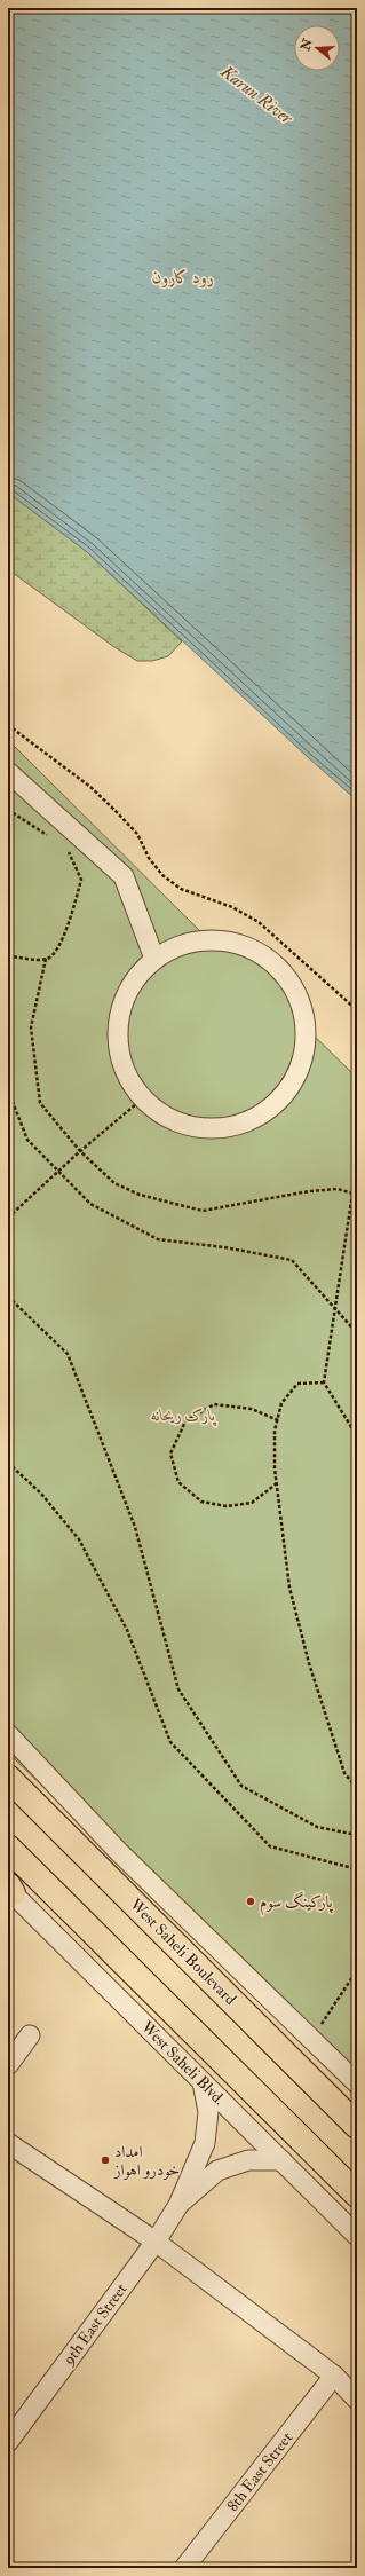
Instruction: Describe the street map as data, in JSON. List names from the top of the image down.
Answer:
{
  "streets": {
    "main road": ["West Saheli Boulevard"],
    "street": ["West Saheli Blvd.", "9th East Street", "8th East Street"]
  },
  "water": ["Karun River", "رود کارون"],
  "parks": ["پارک ریحانه"],
  "places": ["پارکینگ سوم", "امداد خودرو اهواز"],
  "north": "left"
}
